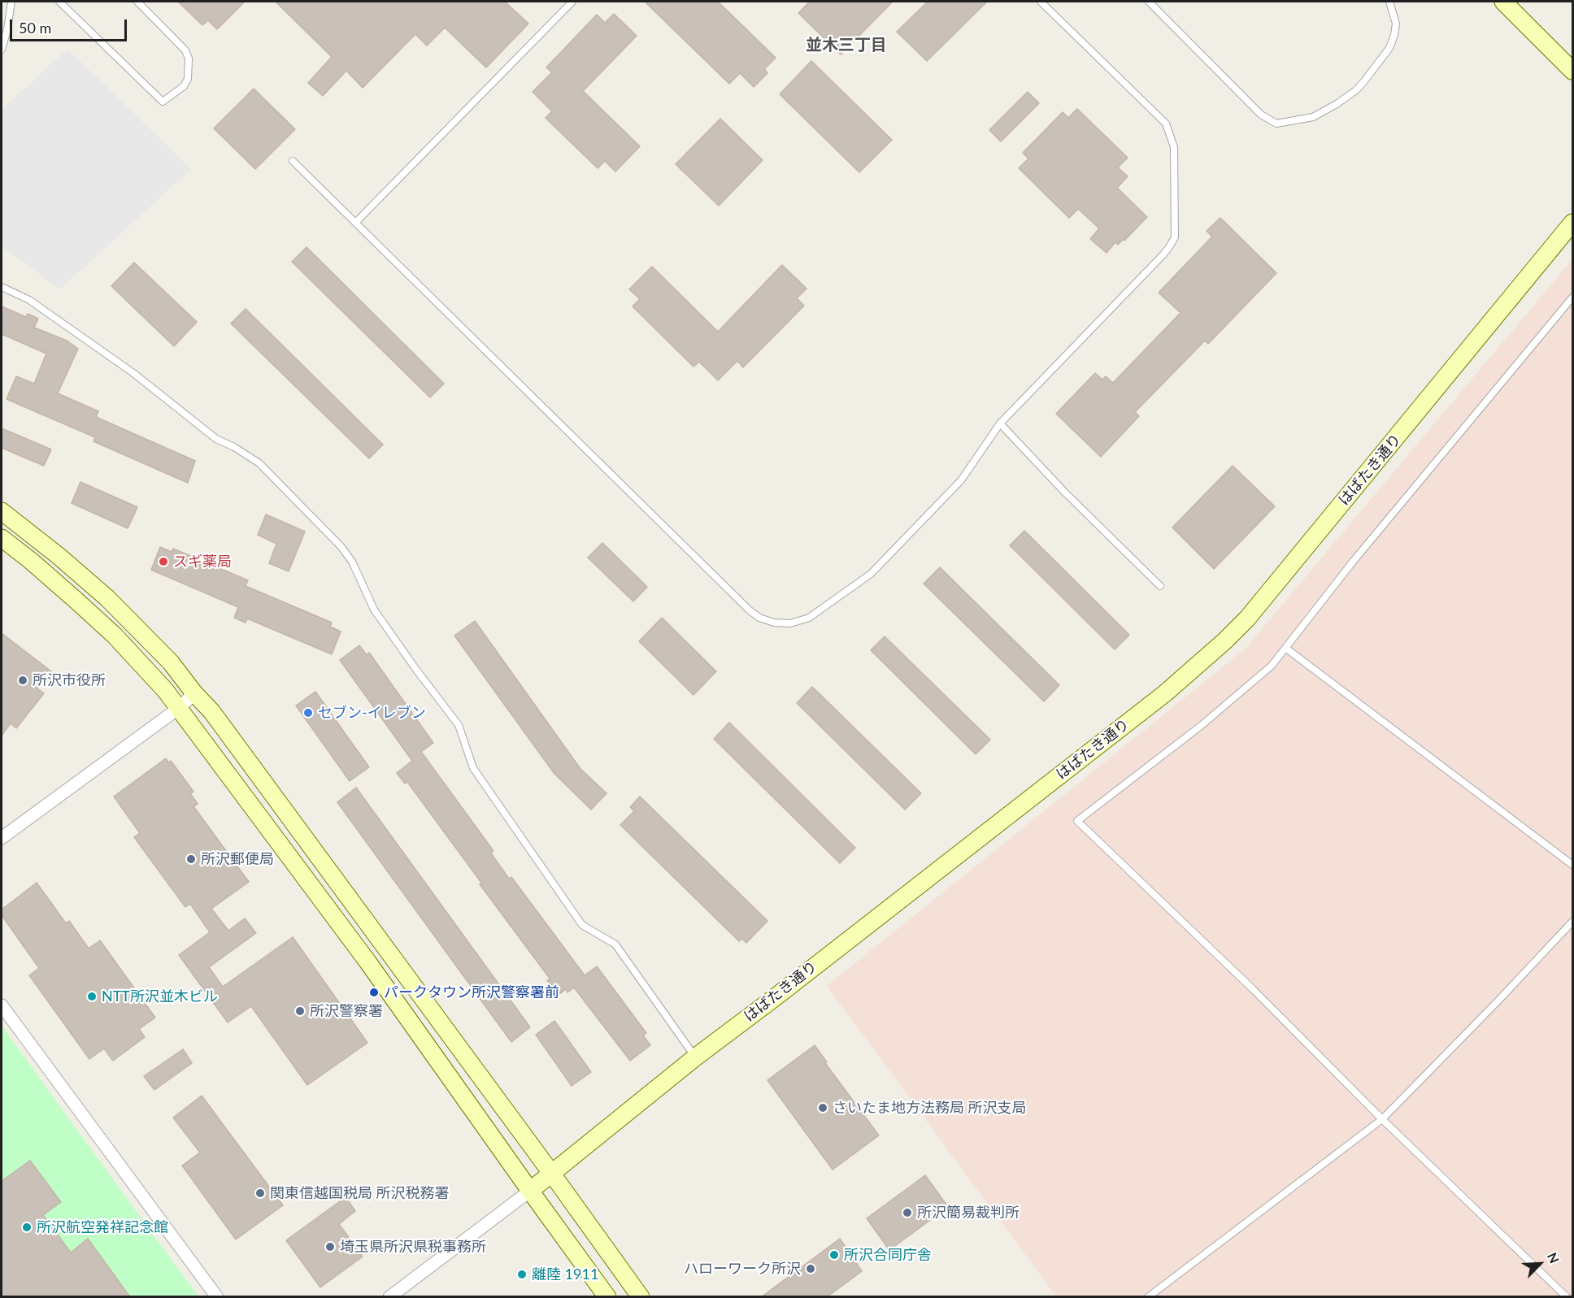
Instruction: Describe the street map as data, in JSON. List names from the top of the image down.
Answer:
{
  "streets": {
    "street": ["はばたき通り"]
  },
  "districts": ["並木三丁目"],
  "places": [
    "スギ薬局",
    "所沢市役所",
    "セブン-イレブン",
    "所沢郵便局",
    "パークタウン所沢警察署前",
    "NTT所沢並木ビル",
    "所沢警察署",
    "さいたま地方法務局 所沢支局",
    "関東信越国税局 所沢税務署",
    "所沢簡易裁判所",
    "所沢航空発祥記念館",
    "埼玉県所沢県税事務所",
    "所沢合同庁舎",
    "ハローワーク所沢",
    "離陸 1911"
  ],
  "scale_bar": "50 m",
  "north": "top right"
}
